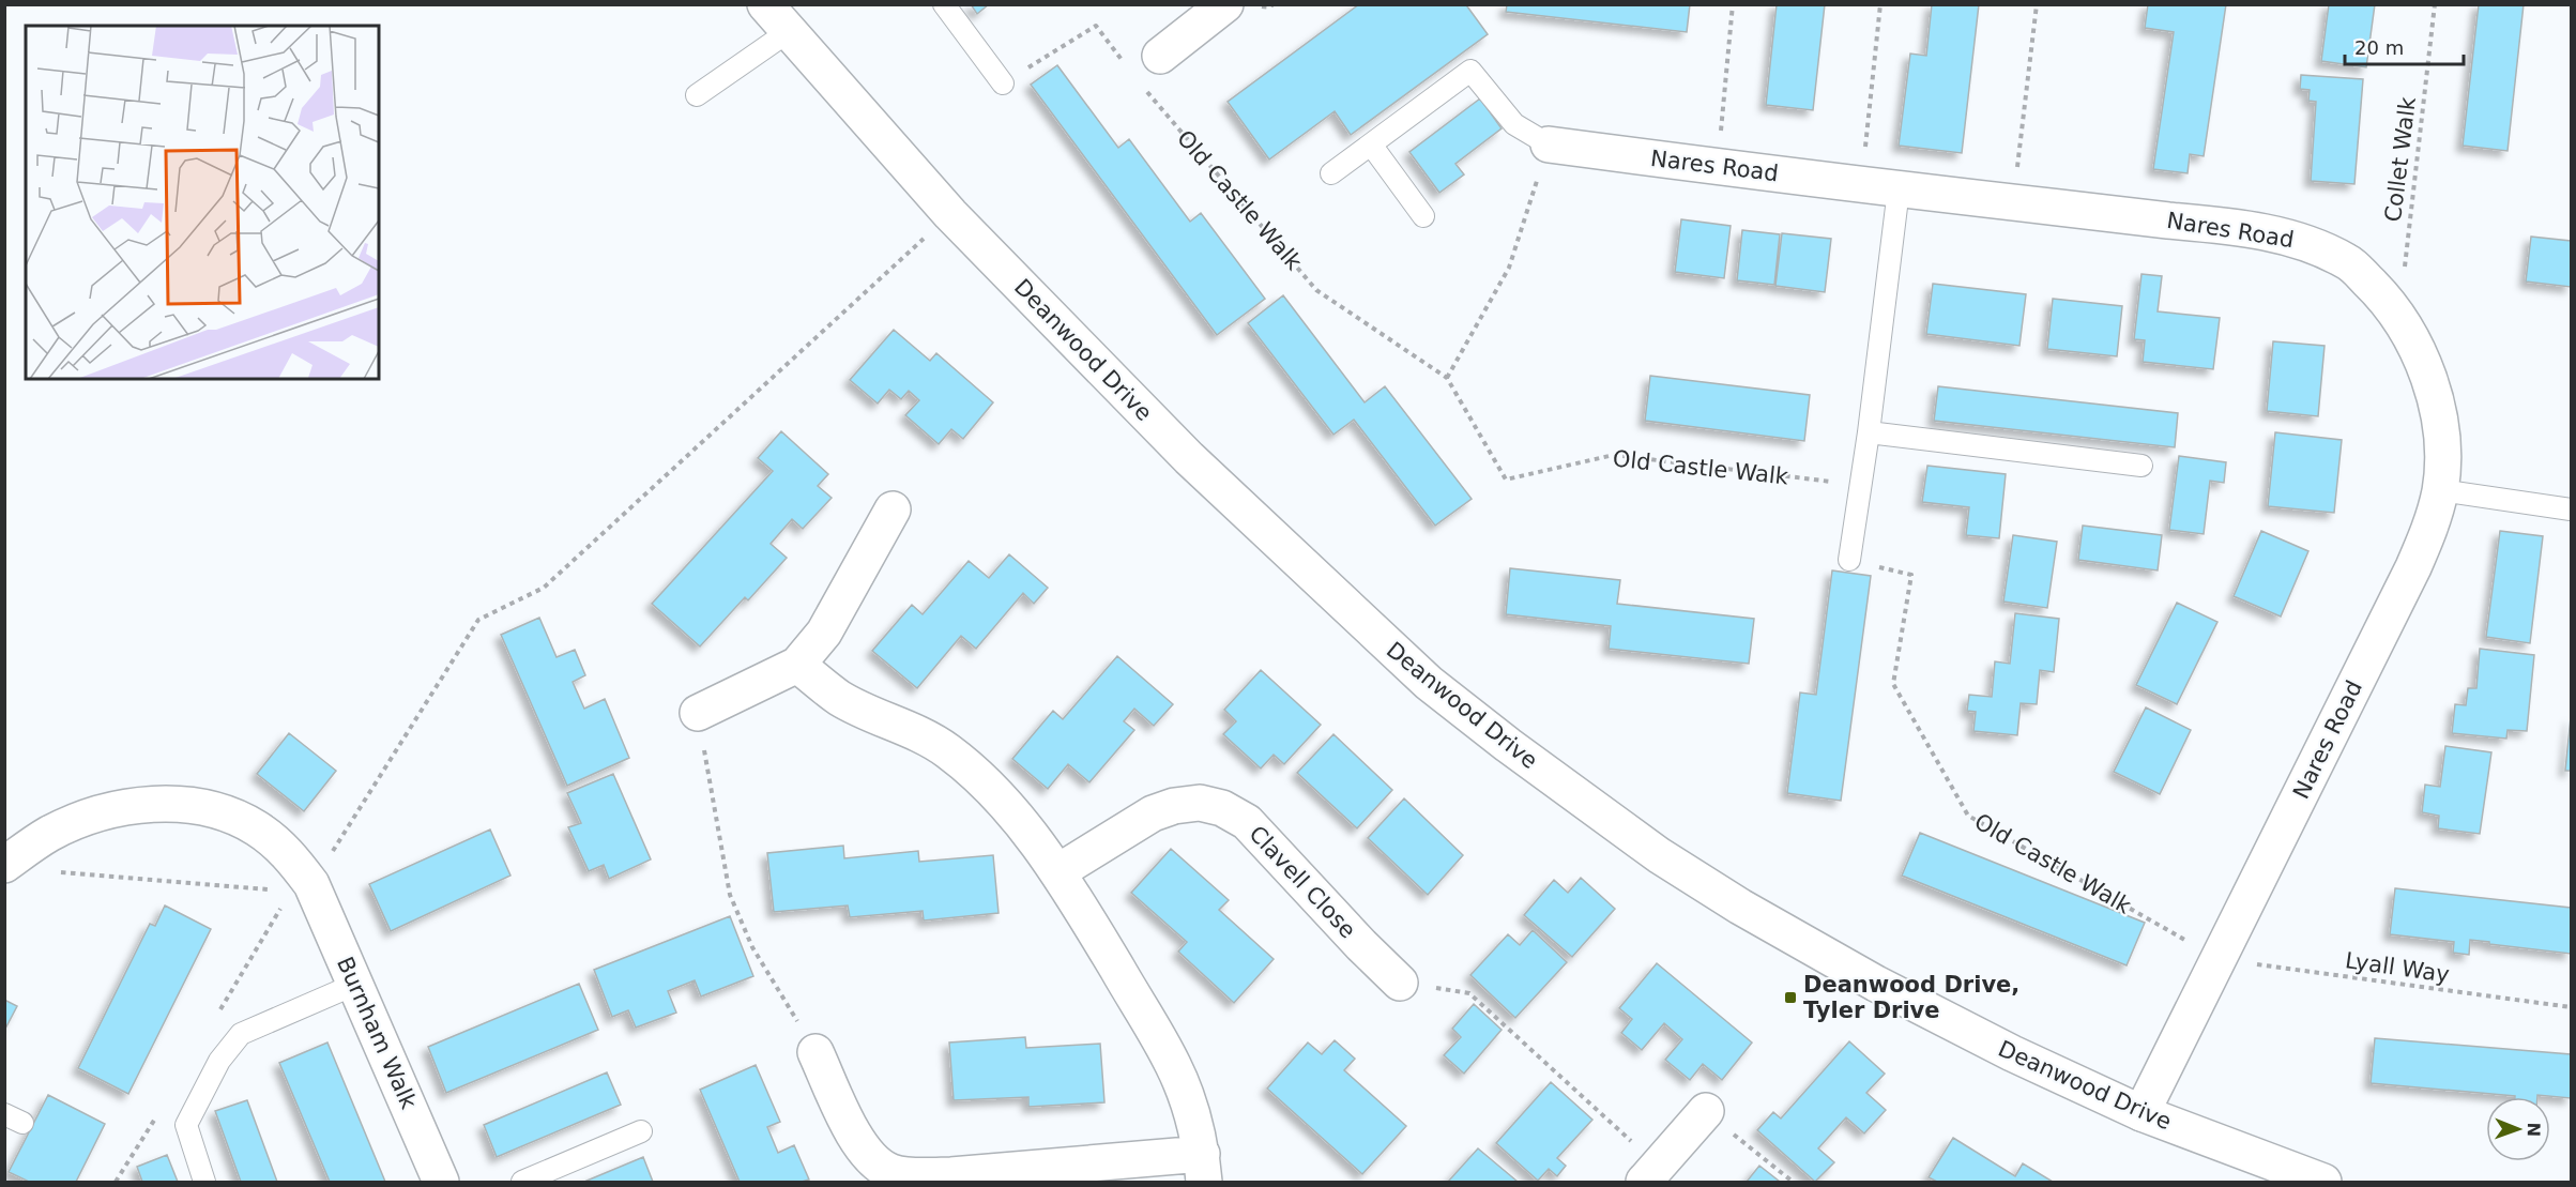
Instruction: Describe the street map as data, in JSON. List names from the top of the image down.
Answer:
{
  "streets": {
    "street": [
      "Nares Road",
      "Deanwood Drive",
      "Clavell Close",
      "Burnham Walk"
    ],
    "path": ["Collet Walk", "Old Castle Walk", "Lyall Way"]
  },
  "crossings": [
    ["Collet Walk", "Nares Road"],
    ["Nares Road", "Old Castle Walk"],
    ["Nares Road", "Deanwood Drive"],
    ["Nares Road", "Lyall Way"],
    ["Old Castle Walk", "Lyall Way"]
  ],
  "places": {
    "transit": ["Deanwood Drive, Tyler Drive"]
  },
  "scale_bar": "20 m",
  "north": "right"
}
